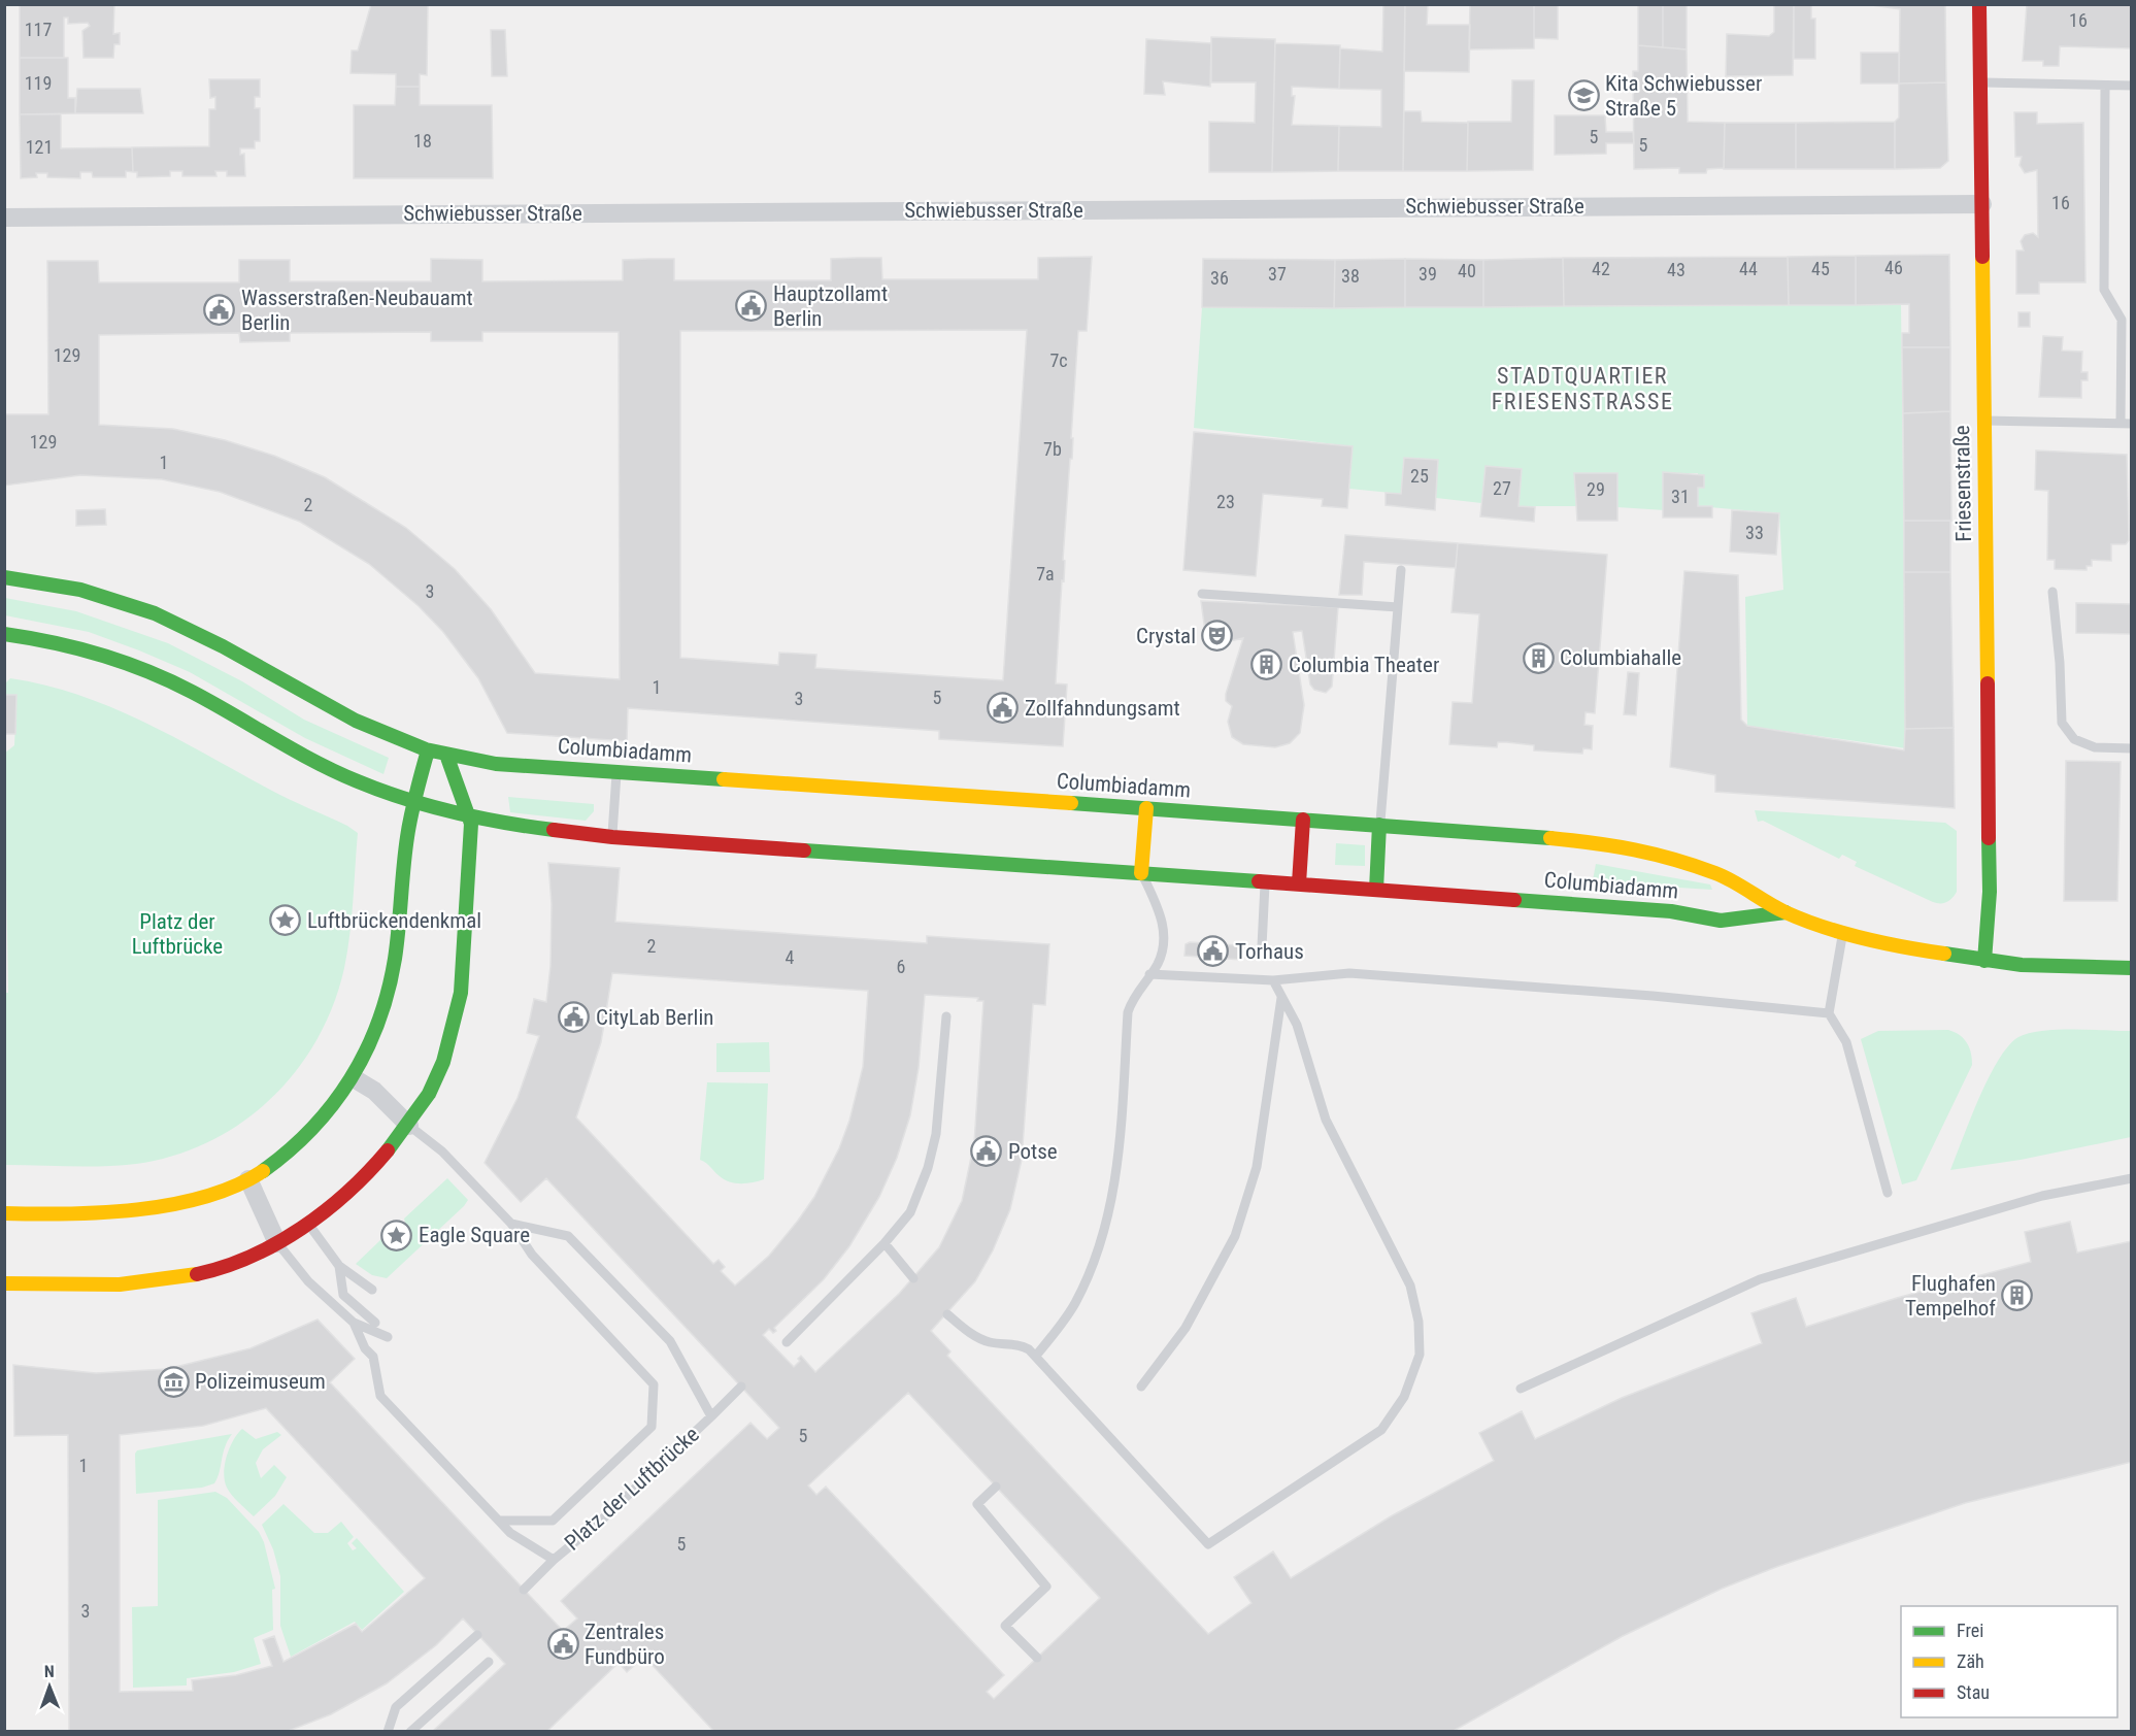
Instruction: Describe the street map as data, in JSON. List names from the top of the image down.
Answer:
{
  "streets": {
    "main road": ["Friesenstraße", "Columbiadamm"],
    "street": ["Schwiebusser Straße", "Platz der Luftbrücke"]
  },
  "crossings": [
    ["Schwiebusser Straße", "Friesenstraße"],
    ["Friesenstraße", "Columbiadamm"]
  ],
  "districts": ["STADTQUARTIER FRIESENSTRASSE"],
  "parks": ["Platz der Luftbrücke"],
  "places": {
    "school or university": ["Kita Schwiebusser Straße 5"],
    "public building": [
      "Hauptzollamt Berlin",
      "Wasserstraßen-Neubauamt Berlin",
      "Zollfahndungsamt",
      "Torhaus",
      "CityLab Berlin",
      "Potse",
      "Zentrales Fundbüro"
    ],
    "theatre": ["Crystal"],
    "building": ["Columbiahalle", "Columbia Theater", "Flughafen Tempelhof"],
    "place": ["Luftbrückendenkmal", "Eagle Square"],
    "museum": ["Polizeimuseum"]
  },
  "house_numbers": [
    "16",
    "117",
    "119",
    "5",
    "18",
    "5",
    "121",
    "16",
    "46",
    "42",
    "44",
    "45",
    "43",
    "40",
    "37",
    "39",
    "38",
    "36",
    "129",
    "7c",
    "129",
    "7b",
    "1",
    "25",
    "27",
    "29",
    "31",
    "23",
    "2",
    "33",
    "7a",
    "3",
    "1",
    "5",
    "3",
    "2",
    "4",
    "6",
    "5",
    "1",
    "5",
    "3"
  ],
  "legend": ["Frei", "Zäh", "Stau"],
  "north": "top"
}
